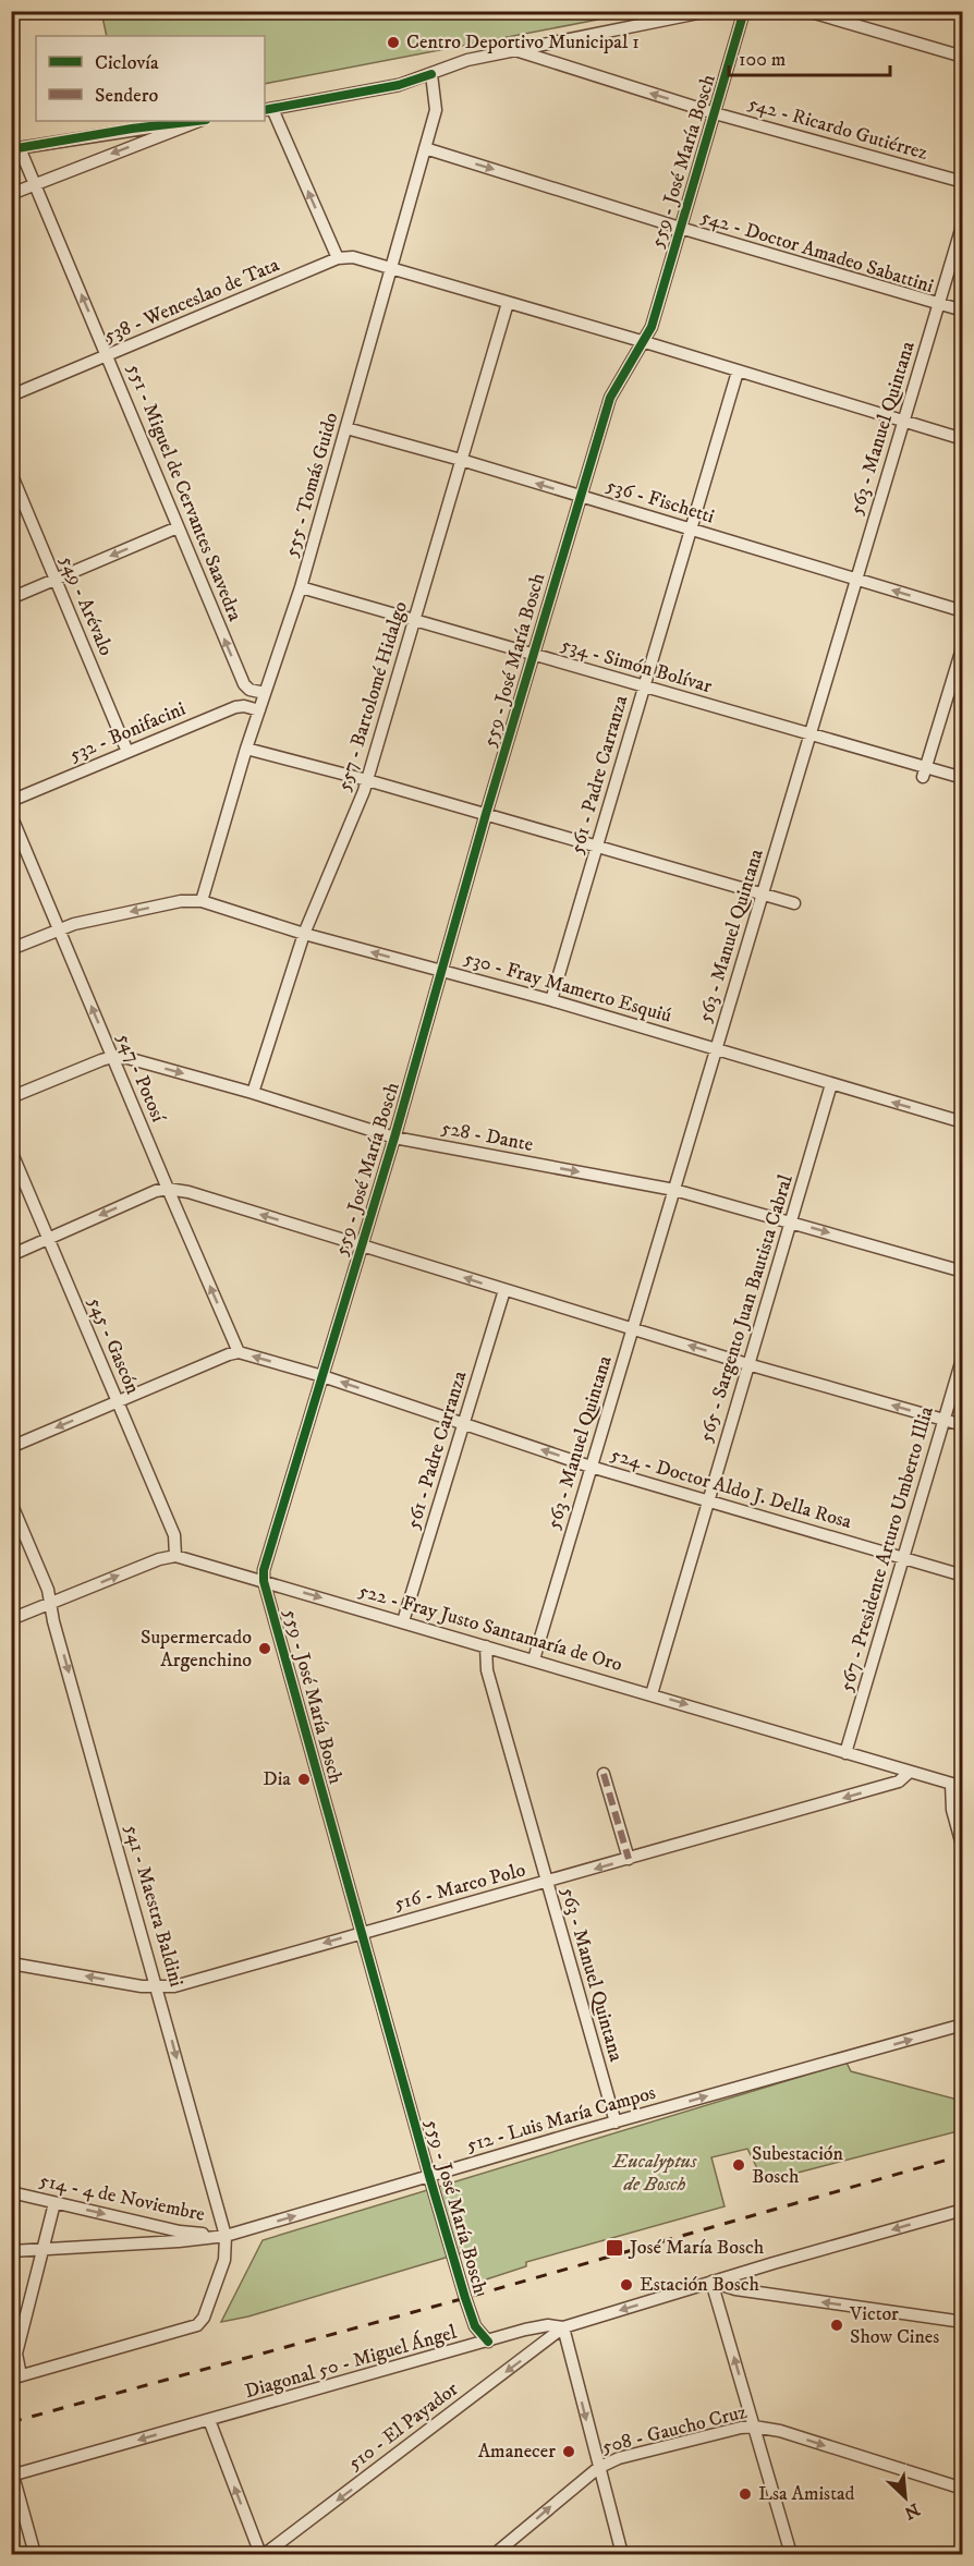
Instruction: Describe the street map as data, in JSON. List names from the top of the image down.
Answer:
{
  "streets": {
    "street": [
      "542 - Ricardo Gutiérrez",
      "559 - José María Bosch",
      "542 - Doctor Amadeo Sabattini",
      "538 - Wenceslao de Tata",
      "563 - Manuel Quintana",
      "555 - Tomás Guido",
      "551 - Miguel de Cervantes Saavedra",
      "536 - Fischetti",
      "549 - Arévalo",
      "534 - Simón Bolívar",
      "557 - Bartolomé Hidalgo",
      "532 - Bonifacini",
      "561 - Padre Carranza",
      "530 - Fray Mamerto Esquiú",
      "547 - Potosí",
      "528 - Dante",
      "565 - Sargento Juan Bautista Cabral",
      "545 - Gascón",
      "524 - Doctor Aldo J. Della Rosa",
      "567 - Presidente Arturo Umberto Illia",
      "522 - Fray Justo Santamaría de Oro",
      "516 - Marco Polo",
      "541 - Maestra Baldini",
      "512 - Luis María Campos",
      "514 - 4 de Noviembre",
      "Diagonal 50 - Miguel Ángel",
      "510 - El Payador",
      "508 - Gaucho Cruz"
    ]
  },
  "crossings": [
    ["542 - Ricardo Gutiérrez", "559 - José María Bosch"],
    ["559 - José María Bosch", "542 - Doctor Amadeo Sabattini"],
    ["559 - José María Bosch", "538 - Wenceslao de Tata"],
    ["559 - José María Bosch", "536 - Fischetti"],
    ["559 - José María Bosch", "534 - Simón Bolívar"],
    ["559 - José María Bosch", "530 - Fray Mamerto Esquiú"],
    ["559 - José María Bosch", "528 - Dante"],
    ["559 - José María Bosch", "524 - Doctor Aldo J. Della Rosa"],
    ["559 - José María Bosch", "522 - Fray Justo Santamaría de Oro"],
    ["559 - José María Bosch", "516 - Marco Polo"],
    ["559 - José María Bosch", "512 - Luis María Campos"],
    ["559 - José María Bosch", "Diagonal 50 - Miguel Ángel"],
    ["542 - Doctor Amadeo Sabattini", "563 - Manuel Quintana"],
    ["542 - Doctor Amadeo Sabattini", "555 - Tomás Guido"],
    ["538 - Wenceslao de Tata", "563 - Manuel Quintana"],
    ["538 - Wenceslao de Tata", "555 - Tomás Guido"],
    ["538 - Wenceslao de Tata", "551 - Miguel de Cervantes Saavedra"],
    ["538 - Wenceslao de Tata", "557 - Bartolomé Hidalgo"],
    ["538 - Wenceslao de Tata", "561 - Padre Carranza"],
    ["563 - Manuel Quintana", "536 - Fischetti"],
    ["563 - Manuel Quintana", "534 - Simón Bolívar"],
    ["563 - Manuel Quintana", "530 - Fray Mamerto Esquiú"],
    ["563 - Manuel Quintana", "528 - Dante"],
    ["563 - Manuel Quintana", "524 - Doctor Aldo J. Della Rosa"],
    ["563 - Manuel Quintana", "522 - Fray Justo Santamaría de Oro"],
    ["563 - Manuel Quintana", "516 - Marco Polo"],
    ["563 - Manuel Quintana", "512 - Luis María Campos"],
    ["555 - Tomás Guido", "551 - Miguel de Cervantes Saavedra"],
    ["555 - Tomás Guido", "536 - Fischetti"],
    ["555 - Tomás Guido", "534 - Simón Bolívar"],
    ["555 - Tomás Guido", "532 - Bonifacini"],
    ["555 - Tomás Guido", "530 - Fray Mamerto Esquiú"],
    ["536 - Fischetti", "557 - Bartolomé Hidalgo"],
    ["536 - Fischetti", "561 - Padre Carranza"],
    ["549 - Arévalo", "532 - Bonifacini"],
    ["534 - Simón Bolívar", "557 - Bartolomé Hidalgo"],
    ["534 - Simón Bolívar", "561 - Padre Carranza"],
    ["557 - Bartolomé Hidalgo", "530 - Fray Mamerto Esquiú"],
    ["557 - Bartolomé Hidalgo", "528 - Dante"],
    ["561 - Padre Carranza", "530 - Fray Mamerto Esquiú"],
    ["561 - Padre Carranza", "524 - Doctor Aldo J. Della Rosa"],
    ["561 - Padre Carranza", "522 - Fray Justo Santamaría de Oro"],
    ["530 - Fray Mamerto Esquiú", "547 - Potosí"],
    ["530 - Fray Mamerto Esquiú", "565 - Sargento Juan Bautista Cabral"],
    ["547 - Potosí", "528 - Dante"],
    ["547 - Potosí", "524 - Doctor Aldo J. Della Rosa"],
    ["528 - Dante", "565 - Sargento Juan Bautista Cabral"],
    ["565 - Sargento Juan Bautista Cabral", "524 - Doctor Aldo J. Della Rosa"],
    ["565 - Sargento Juan Bautista Cabral", "522 - Fray Justo Santamaría de Oro"],
    ["545 - Gascón", "522 - Fray Justo Santamaría de Oro"],
    ["524 - Doctor Aldo J. Della Rosa", "567 - Presidente Arturo Umberto Illia"],
    ["567 - Presidente Arturo Umberto Illia", "522 - Fray Justo Santamaría de Oro"],
    ["522 - Fray Justo Santamaría de Oro", "516 - Marco Polo"],
    ["516 - Marco Polo", "541 - Maestra Baldini"],
    ["541 - Maestra Baldini", "512 - Luis María Campos"],
    ["541 - Maestra Baldini", "514 - 4 de Noviembre"],
    ["512 - Luis María Campos", "514 - 4 de Noviembre"],
    ["Diagonal 50 - Miguel Ángel", "510 - El Payador"]
  ],
  "one_way": [
    "542 - Ricardo Gutiérrez",
    "542 - Doctor Amadeo Sabattini",
    "551 - Miguel de Cervantes Saavedra",
    "536 - Fischetti",
    "530 - Fray Mamerto Esquiú",
    "547 - Potosí",
    "528 - Dante",
    "524 - Doctor Aldo J. Della Rosa",
    "522 - Fray Justo Santamaría de Oro",
    "516 - Marco Polo",
    "541 - Maestra Baldini",
    "512 - Luis María Campos",
    "514 - 4 de Noviembre",
    "510 - El Payador",
    "508 - Gaucho Cruz"
  ],
  "parks": ["Eucalyptus de Bosch"],
  "places": {
    "other": [
      "Centro Deportivo Municipal 1",
      "Supermercado Argenchino",
      "Dia",
      "Subestación Bosch",
      "Estación Bosch",
      "Victor Show Cines",
      "Amanecer",
      "Lsa Amistad"
    ],
    "transit": ["José María Bosch"]
  },
  "legend": ["Ciclovía", "Sendero"],
  "scale_bar": "100 m",
  "north": "bottom right"
}
